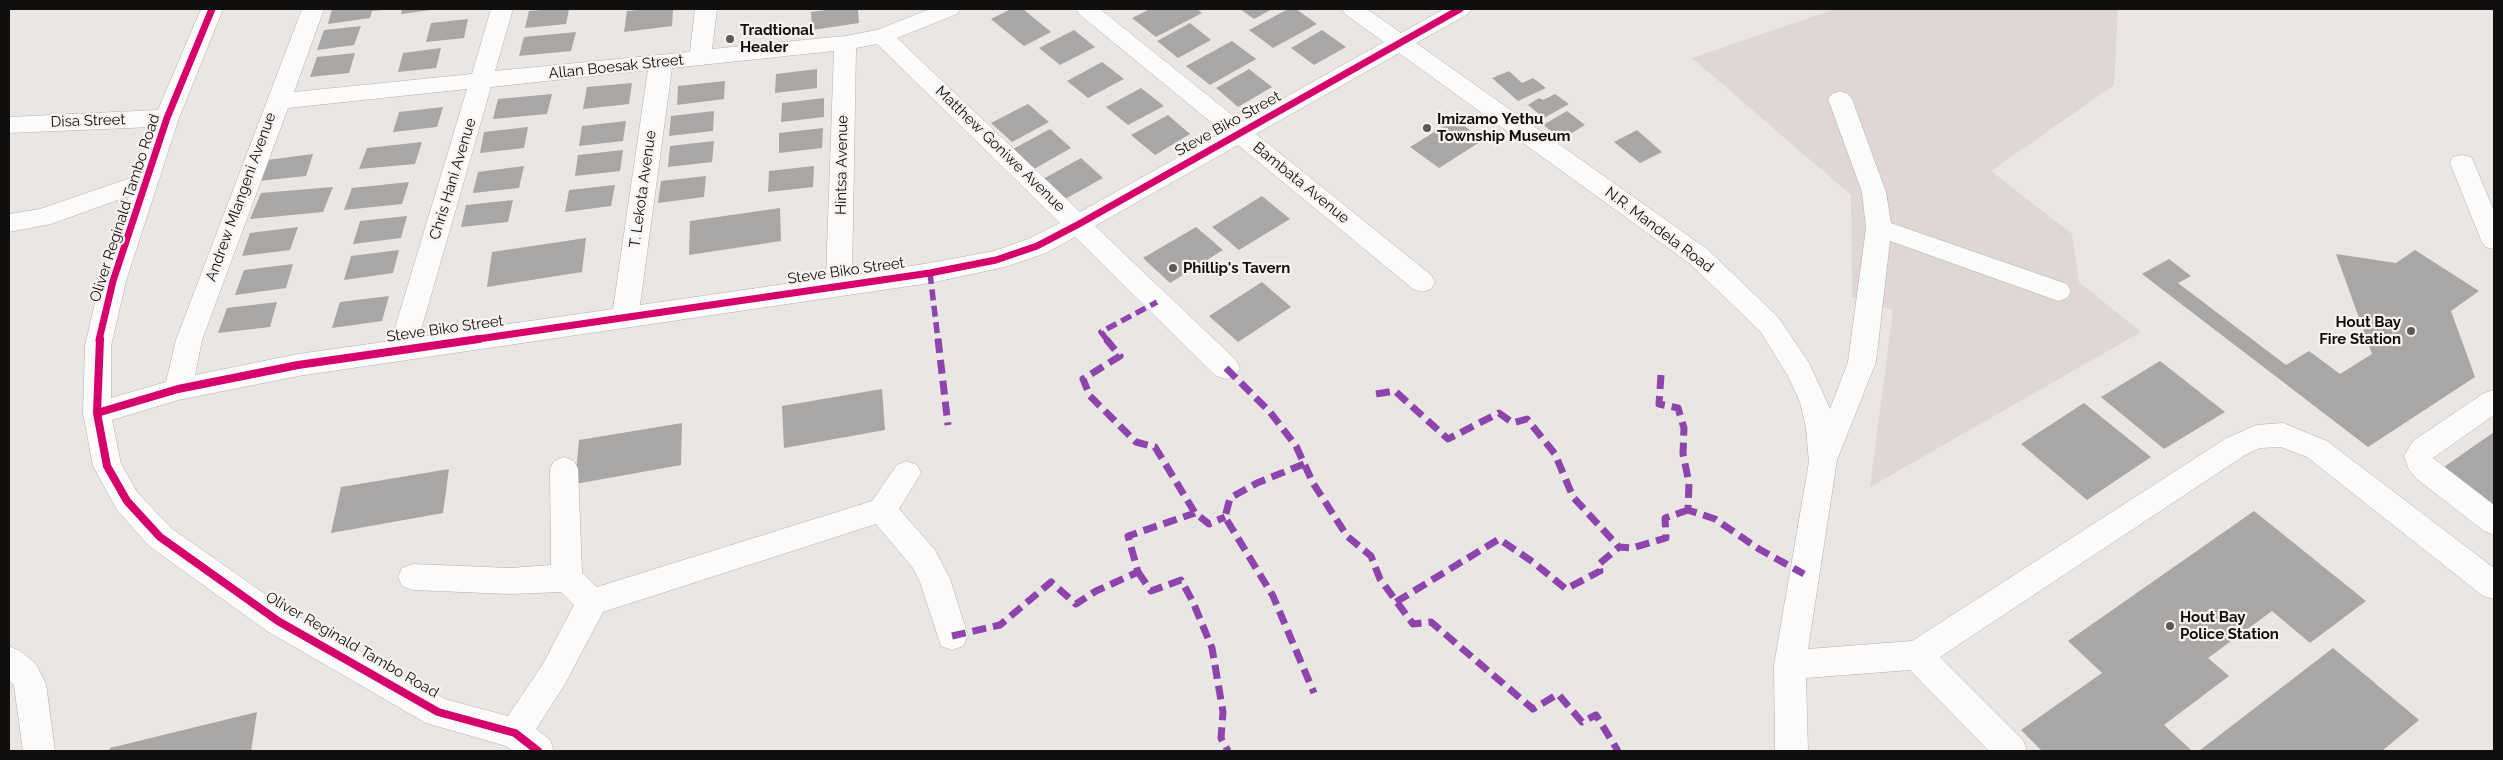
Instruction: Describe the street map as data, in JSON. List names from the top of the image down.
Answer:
{
  "streets": {
    "street": [
      "Allan Boesak Street",
      "Disa Street",
      "Steve Biko Street",
      "Matthew Goniwe Avenue",
      "Hintsa Avenue",
      "Chris Hani Avenue",
      "Bambata Avenue",
      "T. Lekota Avenue",
      "Andrew Mlangeni Avenue",
      "Oliver Reginald Tambo Road",
      "N.R. Mandela Road"
    ]
  },
  "crossings": [
    ["Allan Boesak Street", "Matthew Goniwe Avenue"],
    ["Allan Boesak Street", "Hintsa Avenue"],
    ["Allan Boesak Street", "Chris Hani Avenue"],
    ["Allan Boesak Street", "T. Lekota Avenue"],
    ["Allan Boesak Street", "Andrew Mlangeni Avenue"],
    ["Disa Street", "Oliver Reginald Tambo Road"],
    ["Steve Biko Street", "Matthew Goniwe Avenue"],
    ["Steve Biko Street", "Hintsa Avenue"],
    ["Steve Biko Street", "Chris Hani Avenue"],
    ["Steve Biko Street", "Bambata Avenue"],
    ["Steve Biko Street", "T. Lekota Avenue"],
    ["Steve Biko Street", "Andrew Mlangeni Avenue"],
    ["Steve Biko Street", "Oliver Reginald Tambo Road"],
    ["Steve Biko Street", "N.R. Mandela Road"]
  ],
  "places": [
    "Tradtional Healer",
    "Imizamo Yethu Township Museum",
    "Phillip's Tavern",
    "Hout Bay Fire Station",
    "Hout Bay Police Station"
  ]
}
